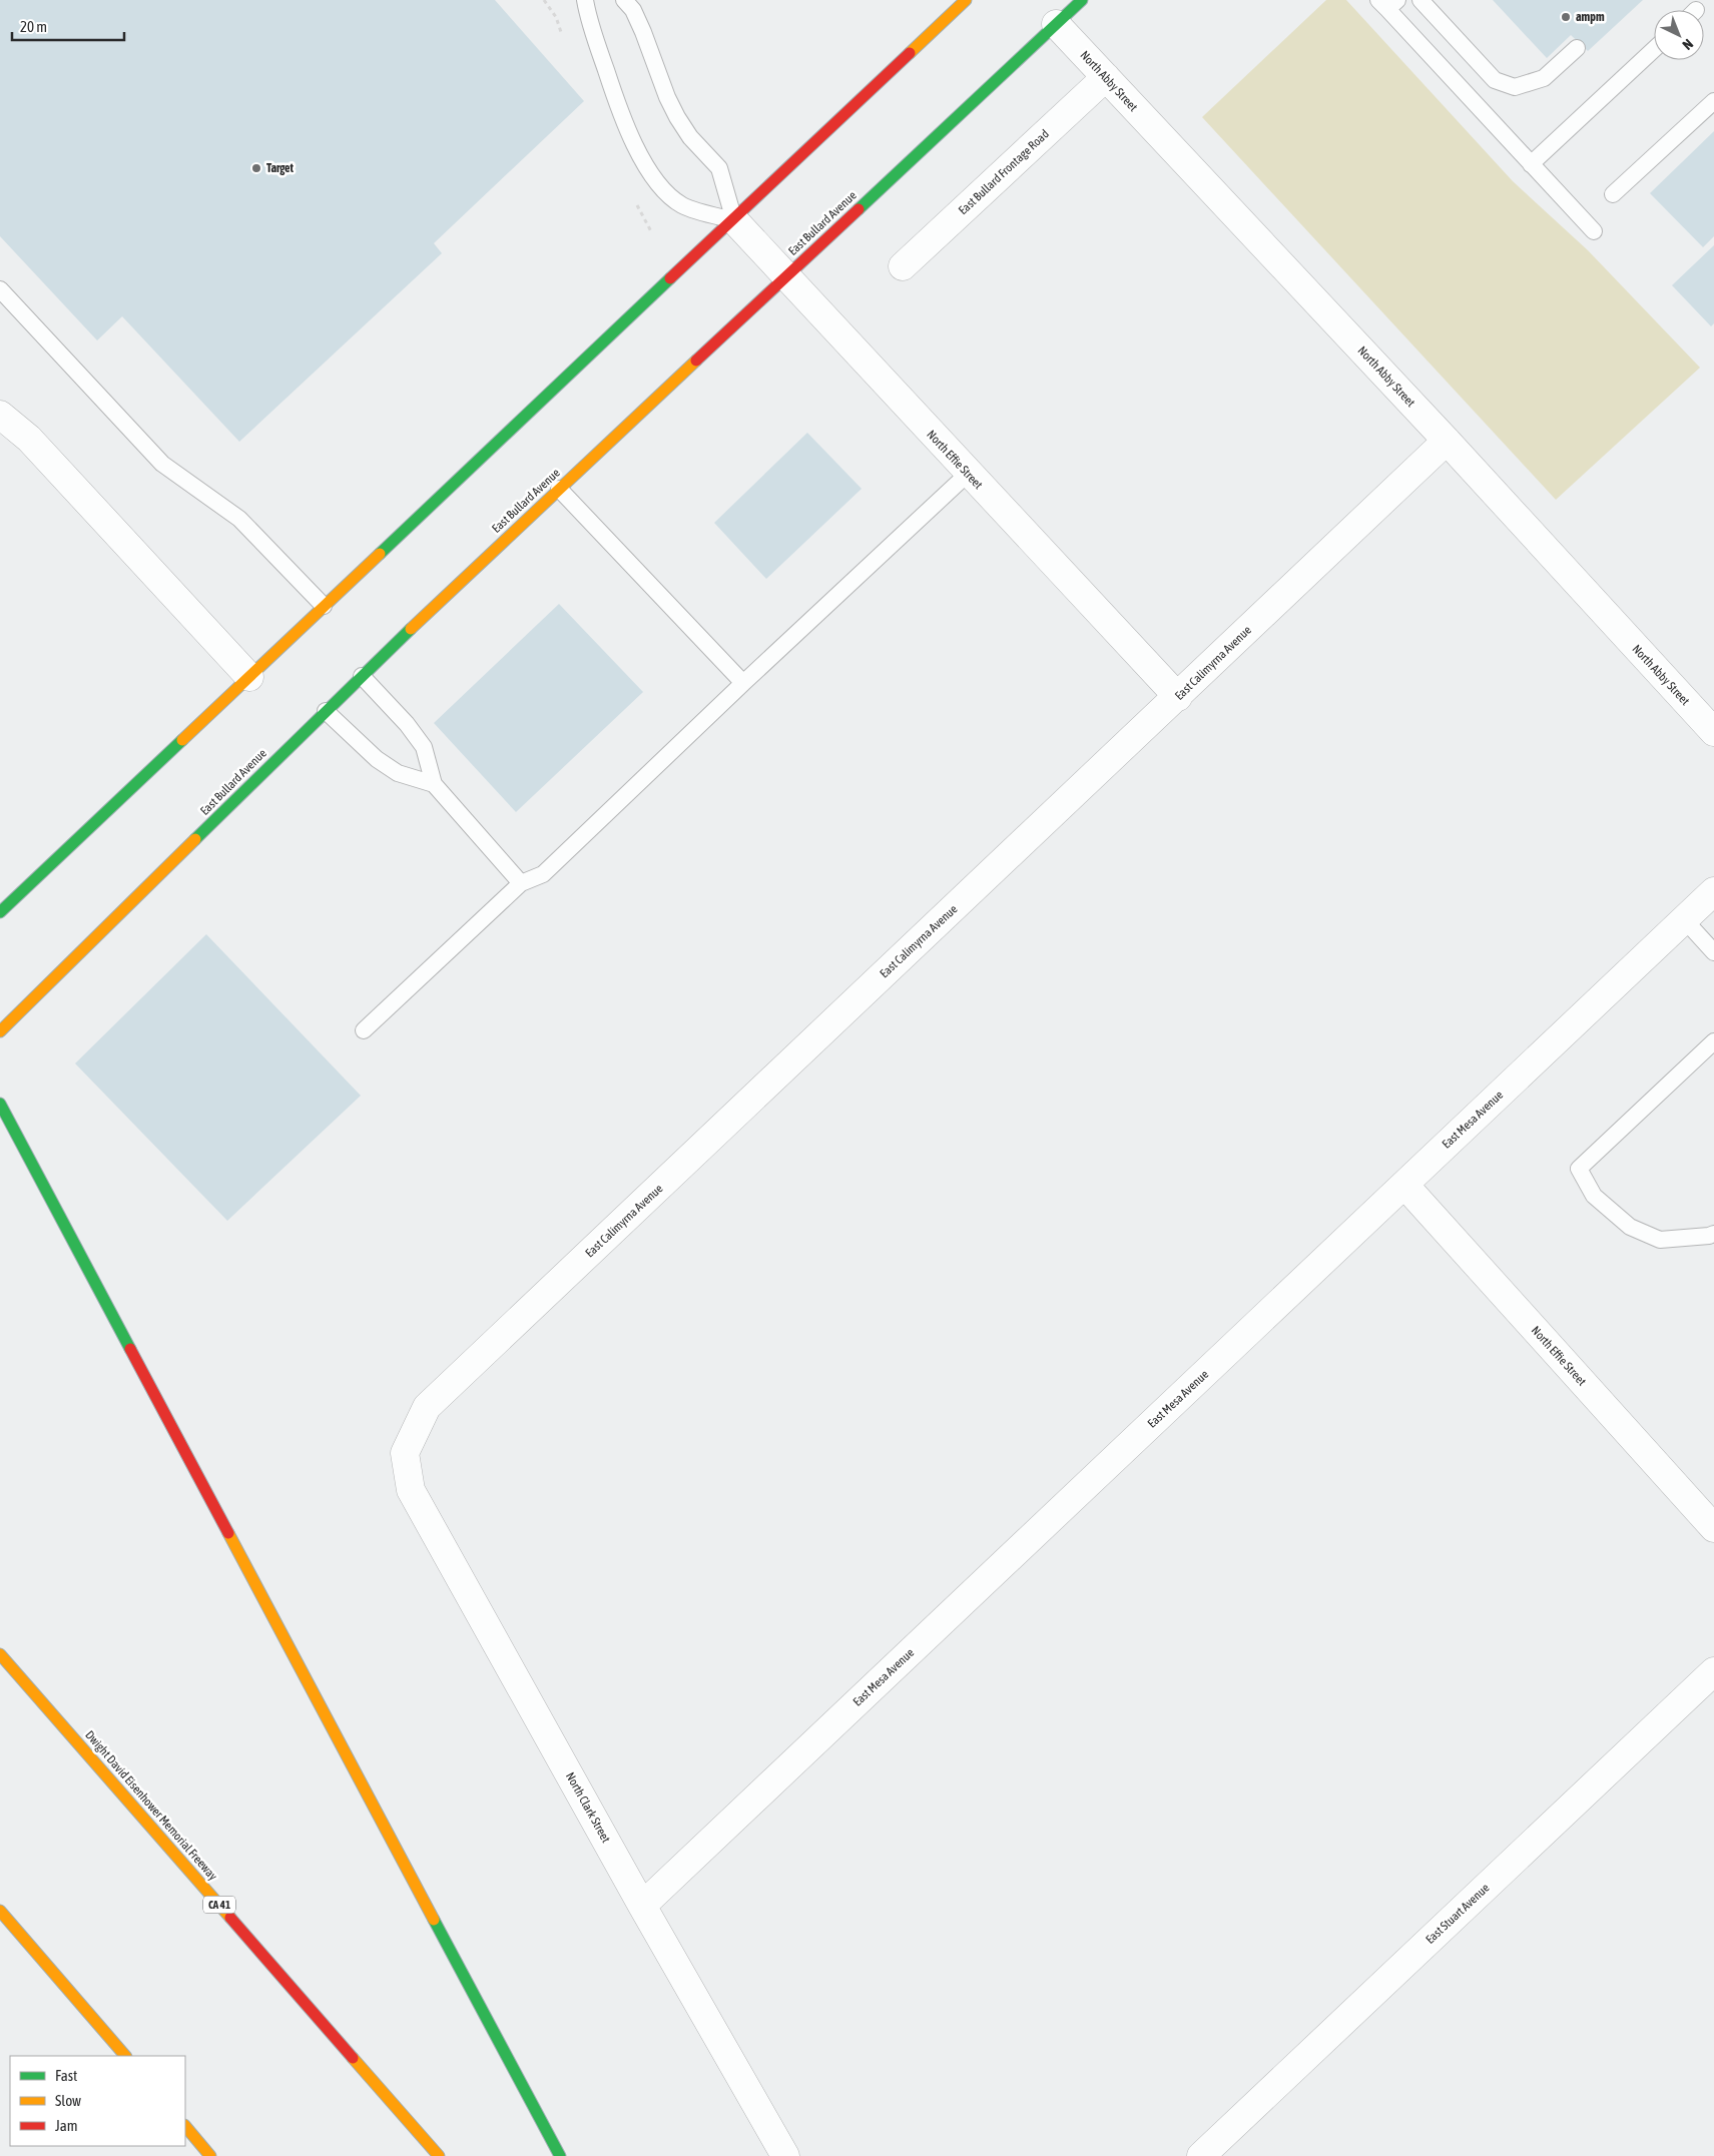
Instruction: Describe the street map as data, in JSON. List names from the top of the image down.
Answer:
{
  "streets": {
    "main road": ["East Bullard Avenue", "Dwight David Eisenhower Memorial Freeway", "CA 41"],
    "street": [
      "North Abby Street",
      "East Bullard Frontage Road",
      "North Effie Street",
      "East Calimyrna Avenue",
      "East Mesa Avenue",
      "North Clark Street",
      "East Stuart Avenue"
    ]
  },
  "crossings": [
    ["North Abby Street", "East Bullard Frontage Road"],
    ["North Abby Street", "East Bullard Avenue"],
    ["North Abby Street", "East Calimyrna Avenue"],
    ["East Bullard Avenue", "North Effie Street"],
    ["North Effie Street", "East Calimyrna Avenue"],
    ["North Effie Street", "East Mesa Avenue"],
    ["East Calimyrna Avenue", "North Clark Street"],
    ["East Mesa Avenue", "North Clark Street"]
  ],
  "places": ["ampm", "Target"],
  "legend": ["Fast", "Slow", "Jam"],
  "scale_bar": "20 m",
  "north": "bottom right"
}
